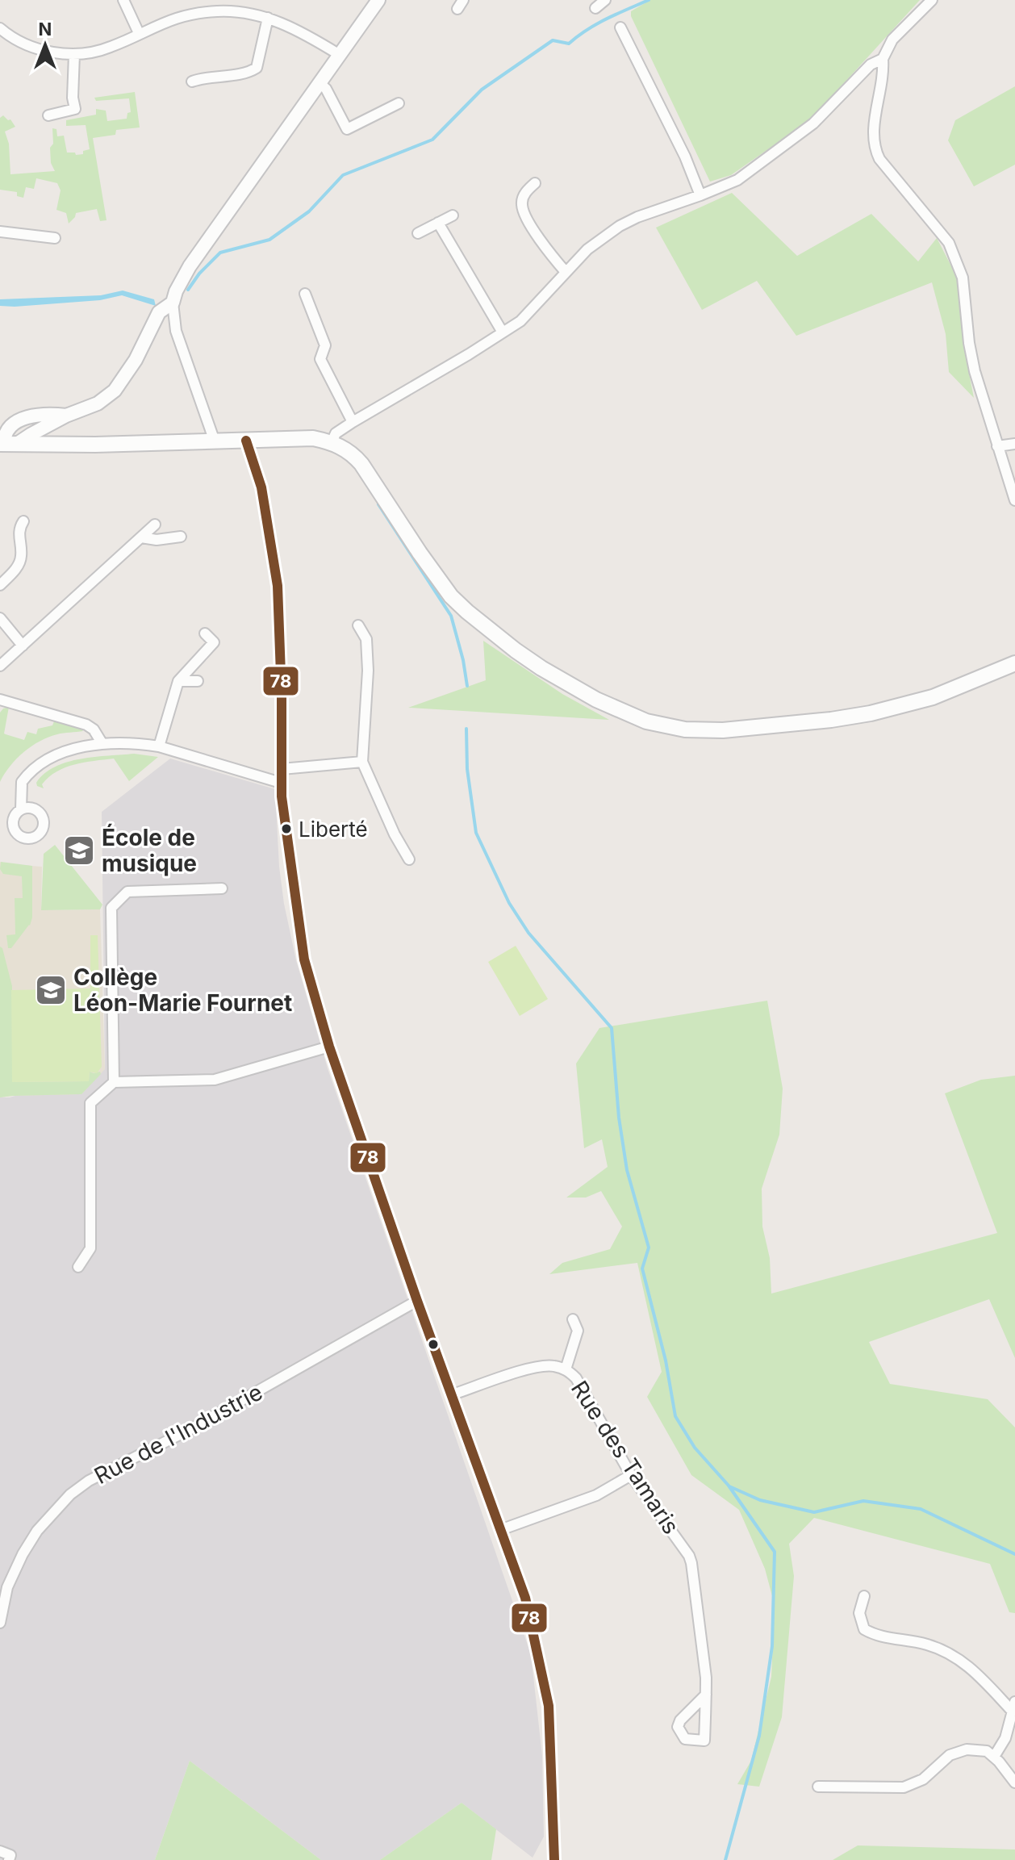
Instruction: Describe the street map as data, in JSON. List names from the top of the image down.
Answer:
{
  "streets": {
    "street": ["Rue de l'Industrie", "Rue des Tamaris"]
  },
  "places": {
    "other": ["Liberté"],
    "school or university": ["École de musique", "Collège Léon-Marie Fournet"]
  },
  "lines": ["transit line 78"],
  "north": "top"
}
